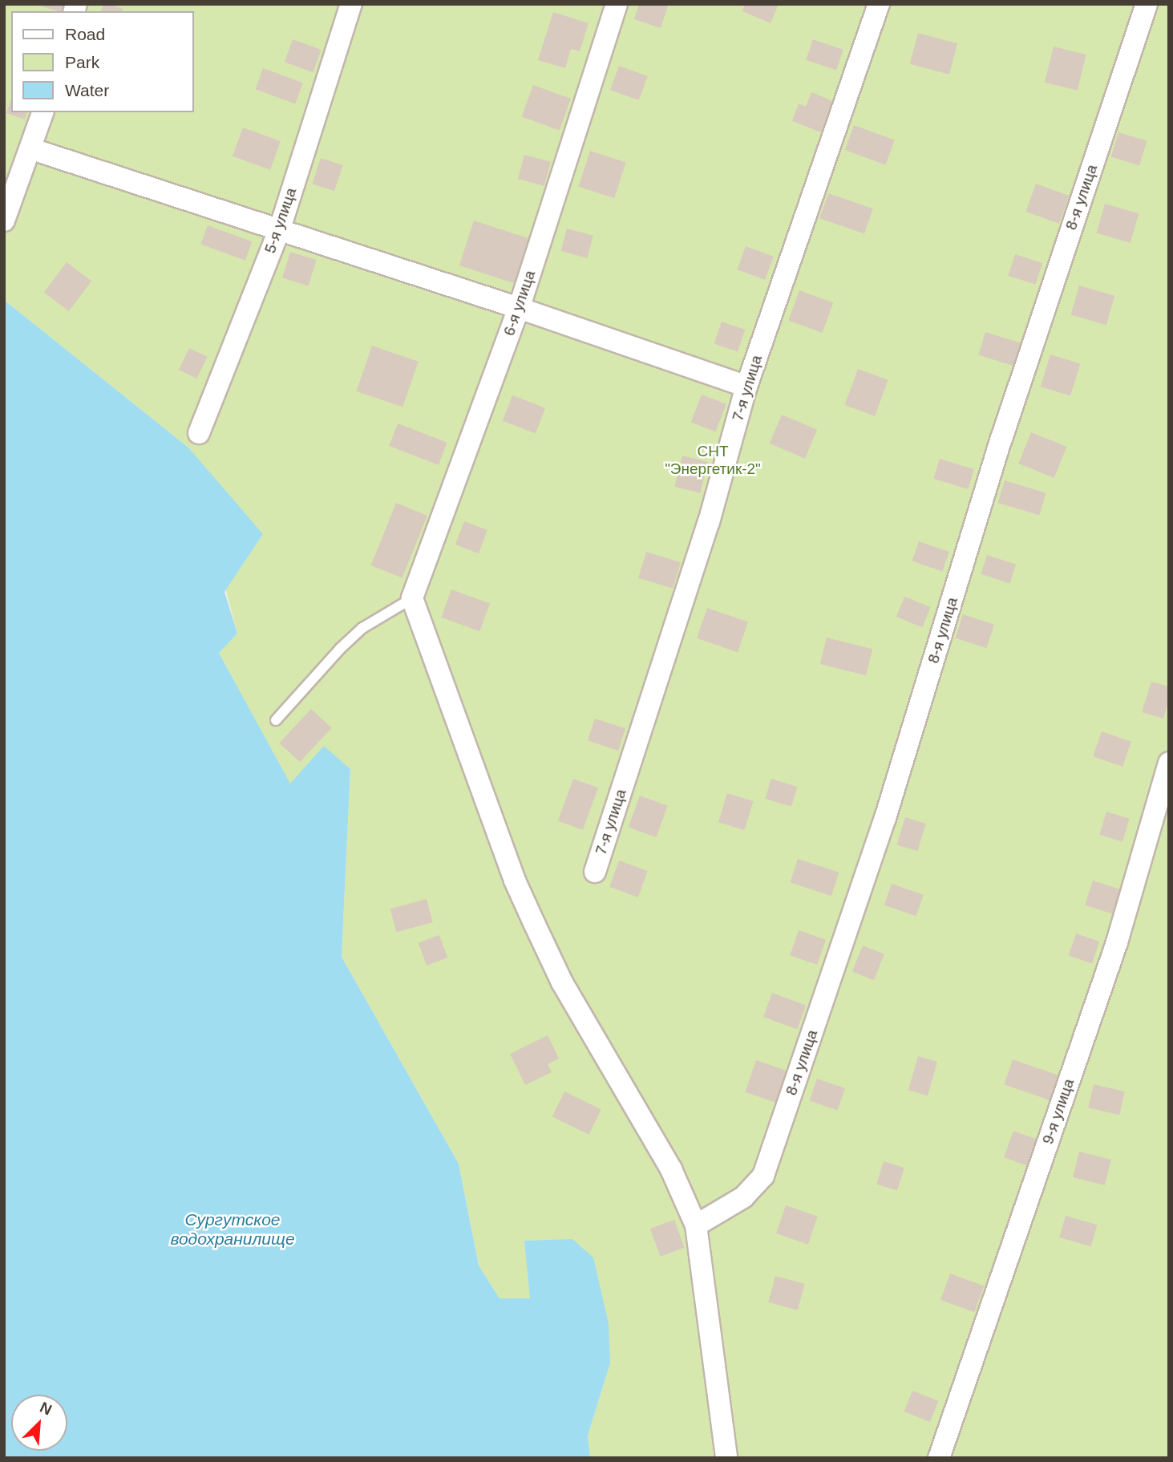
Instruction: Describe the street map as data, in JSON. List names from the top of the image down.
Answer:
{
  "streets": {
    "street": [
      "8-я улица",
      "5-я улица",
      "6-я улица",
      "7-я улица",
      "9-я улица"
    ]
  },
  "water": ["Сургутское водохранилище"],
  "parks": ["СHТ \"Энергетик-2\""],
  "legend": ["Road", "Park", "Water"],
  "north": "top right"
}
